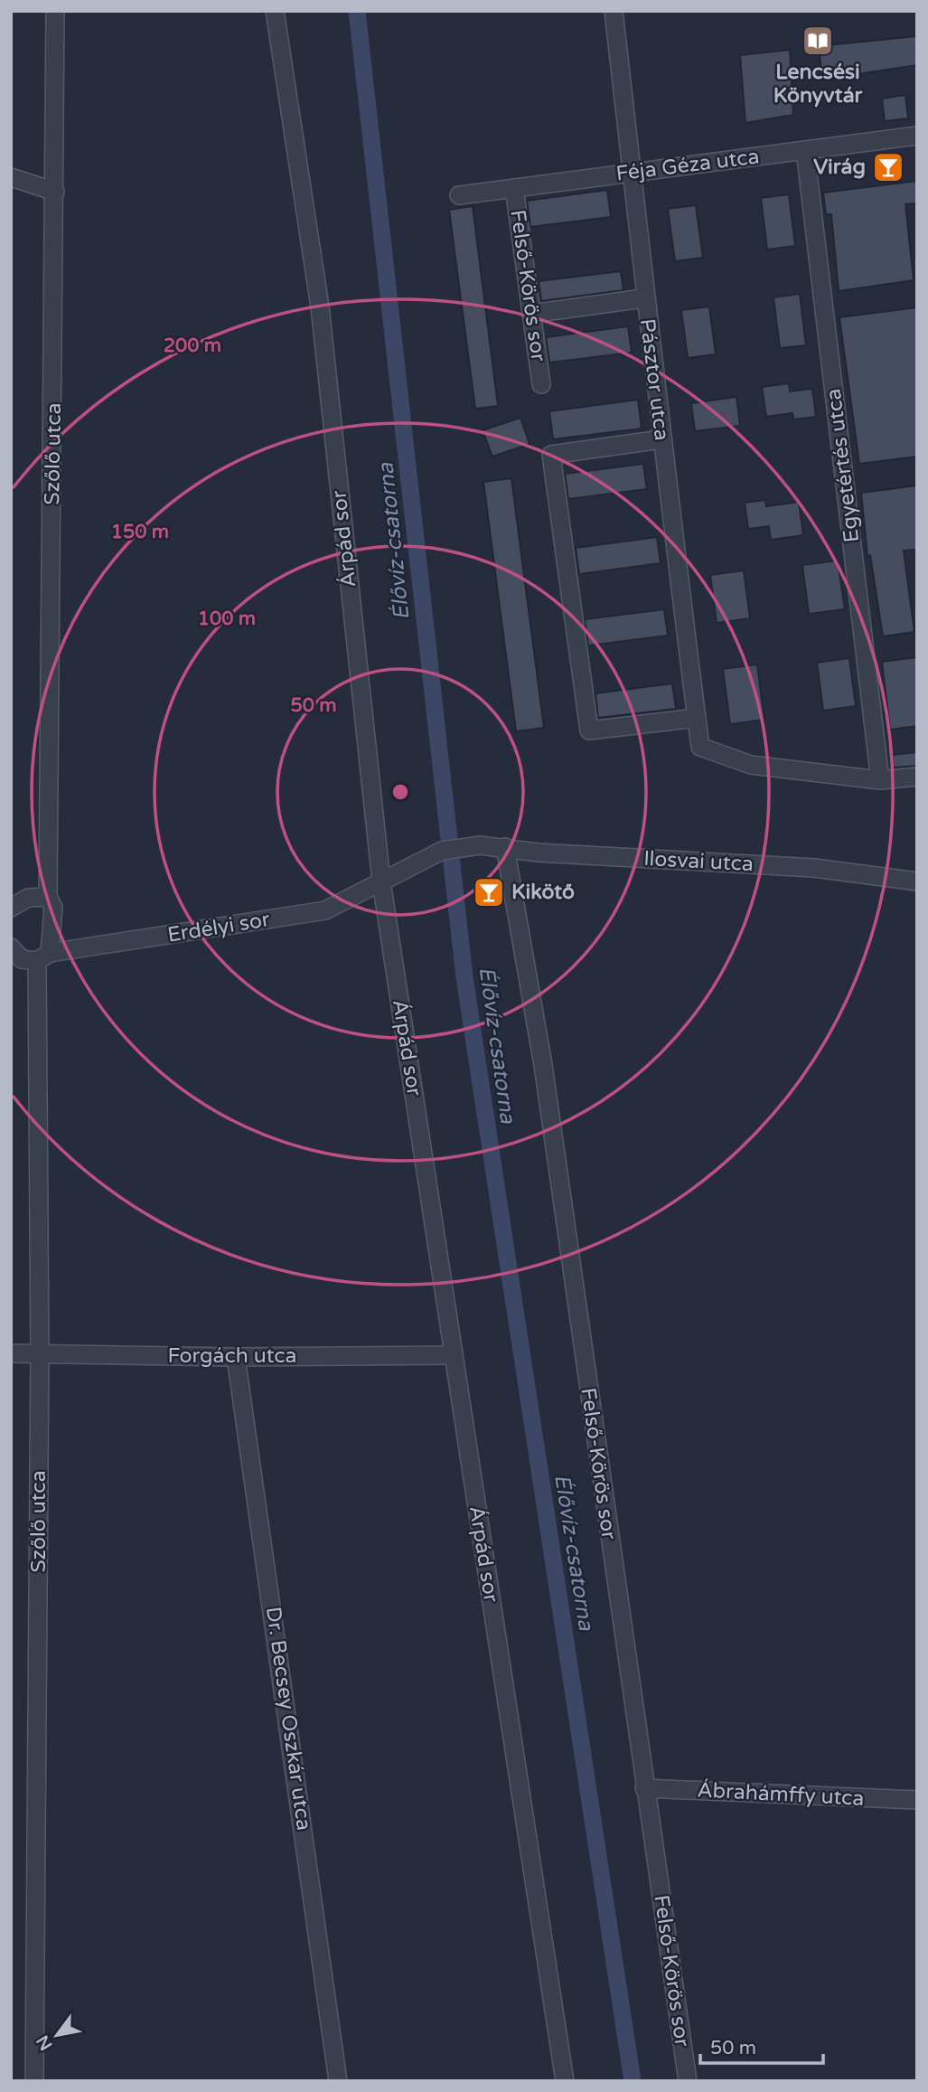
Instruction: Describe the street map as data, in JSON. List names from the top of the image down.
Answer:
{
  "streets": {
    "street": [
      "Féja Géza utca",
      "Felső-Körös sor",
      "Pásztor utca",
      "Szőlő utca",
      "Egyetértés utca",
      "Árpád sor",
      "Ilosvai utca",
      "Erdélyi sor",
      "Forgách utca",
      "Dr. Becsey Oszkár utca",
      "Ábrahámffy utca"
    ]
  },
  "crossings": [
    ["Féja Géza utca", "Felső-Körös sor"],
    ["Féja Géza utca", "Pásztor utca"],
    ["Féja Géza utca", "Egyetértés utca"],
    ["Felső-Körös sor", "Ilosvai utca"],
    ["Felső-Körös sor", "Ábrahámffy utca"],
    ["Pásztor utca", "Egyetértés utca"],
    ["Szőlő utca", "Erdélyi sor"],
    ["Szőlő utca", "Forgách utca"],
    ["Árpád sor", "Erdélyi sor"],
    ["Árpád sor", "Forgách utca"],
    ["Ilosvai utca", "Erdélyi sor"],
    ["Forgách utca", "Dr. Becsey Oszkár utca"]
  ],
  "water": ["Élővíz-csatorna"],
  "places": {
    "library": ["Lencsési Könyvtár"],
    "bar": ["Virág", "Kikötő"]
  },
  "scale_bar": "50 m",
  "north": "bottom left",
  "rings": [
    "200 m",
    "150 m",
    "100 m",
    "50 m"
  ]
}
